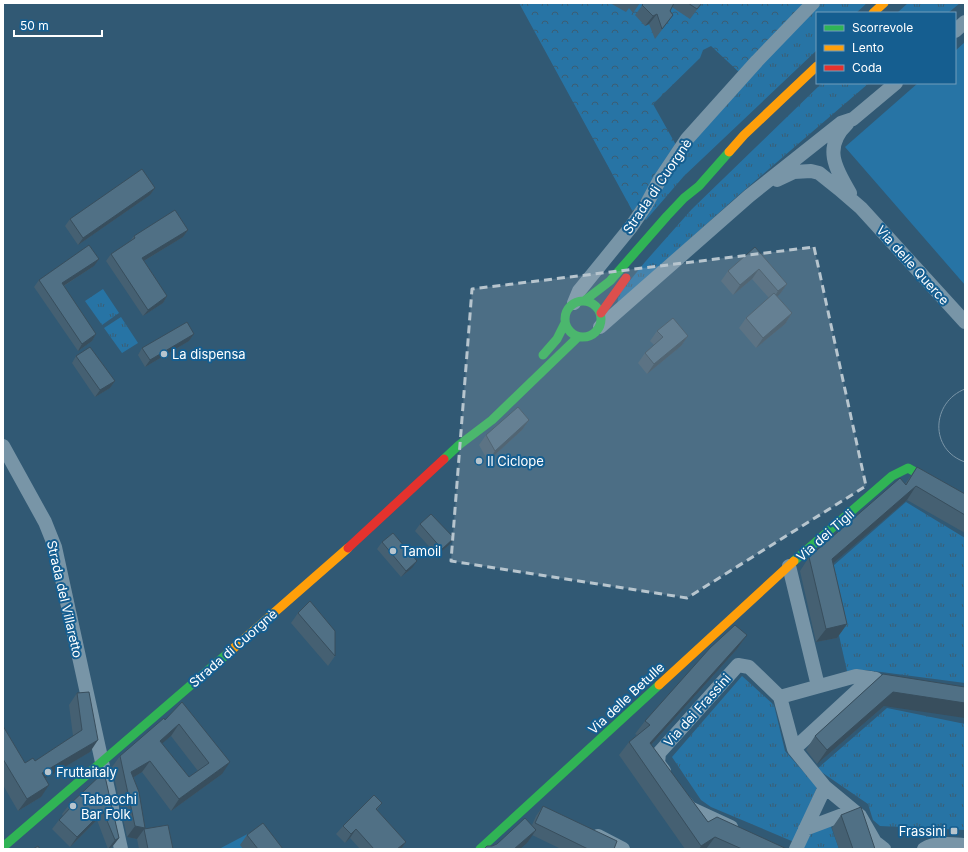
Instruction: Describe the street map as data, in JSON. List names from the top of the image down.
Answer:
{
  "streets": {
    "main road": ["Strada di Cuorgnè", "Via dei Tigli", "Via delle Betulle"],
    "street": ["Via delle Querce", "Strada del Villaretto", "Via dei Frassini"]
  },
  "crossings": [
    ["Strada di Cuorgnè", "Strada del Villaretto"],
    ["Via dei Tigli", "Via delle Betulle"]
  ],
  "places": {
    "other": [
      "La dispensa",
      "Il Ciclope",
      "Tamoil",
      "Fruttaitaly",
      "Tabacchi Bar Folk"
    ],
    "transit": ["Frassini"]
  },
  "legend": ["Scorrevole", "Lento", "Coda"],
  "scale_bar": "50 m"
}
